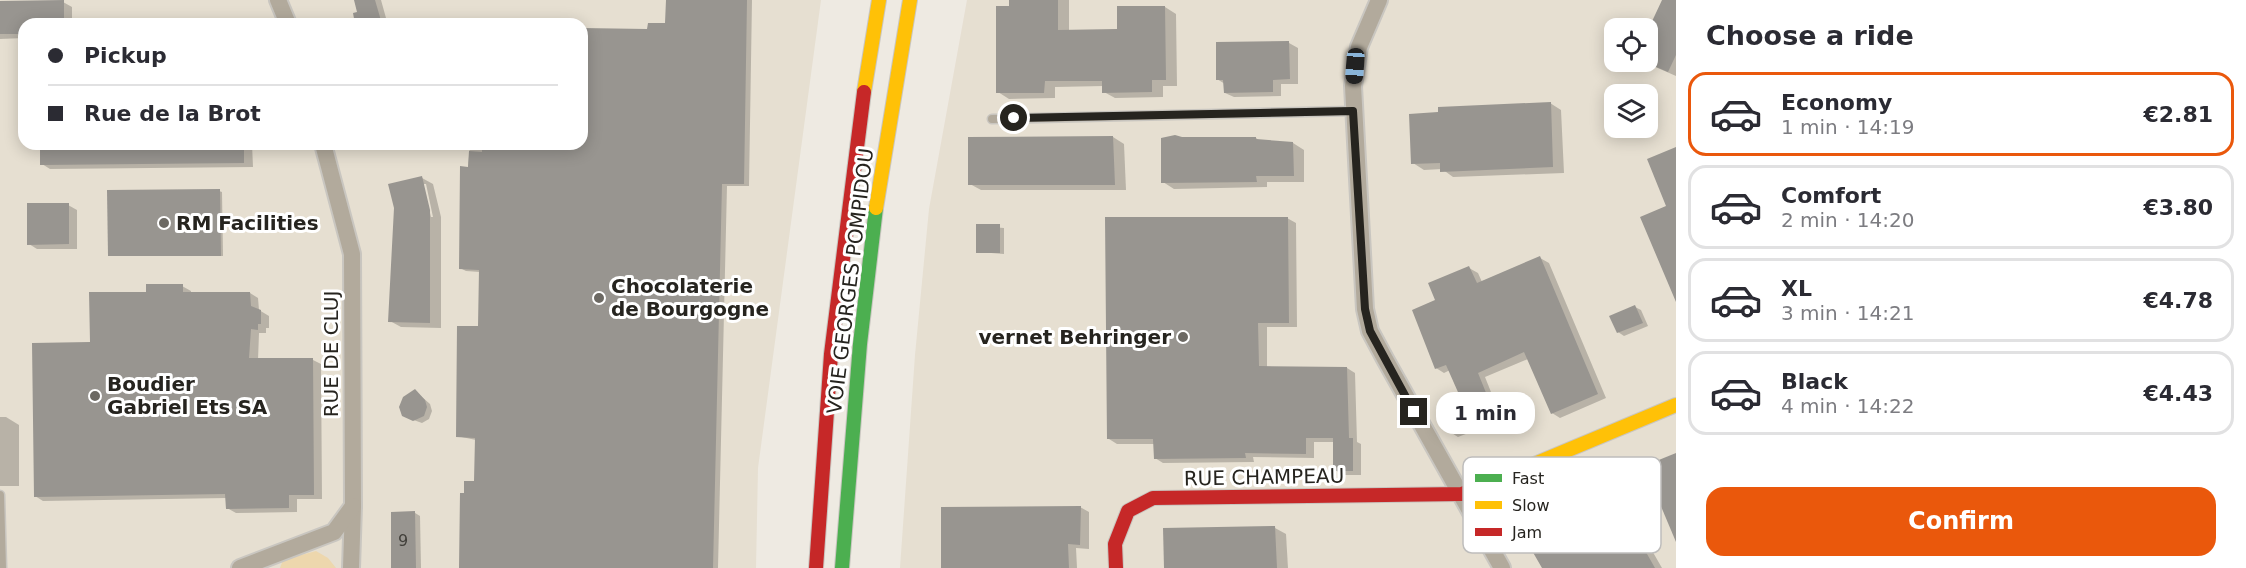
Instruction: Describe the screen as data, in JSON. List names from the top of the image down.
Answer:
{
  "streets": {
    "main road": ["VOIE GEORGES POMPIDOU", "RUE CHAMPEAU"],
    "street": ["RUE DE CLUJ"]
  },
  "places": [
    "RM Facilities",
    "Chocolaterie de Bourgogne",
    "vernet Behringer",
    "Boudier Gabriel Ets SA"
  ],
  "house_numbers": ["9"],
  "legend": ["Fast", "Slow", "Jam"],
  "page": {
    "heading": "Choose a ride",
    "banner": ["Pickup", "Rue de la Brot"],
    "list": [
      {
        "name": "Economy",
        "note": "1 min · 14:19",
        "value": "€2.81"
      },
      {
        "name": "Comfort",
        "note": "2 min · 14:20",
        "value": "€3.80"
      },
      {
        "name": "XL",
        "note": "3 min · 14:21",
        "value": "€4.78"
      },
      {
        "name": "Black",
        "note": "4 min · 14:22",
        "value": "€4.43"
      }
    ],
    "bubble": "1 min",
    "buttons": "Confirm"
  }
}
